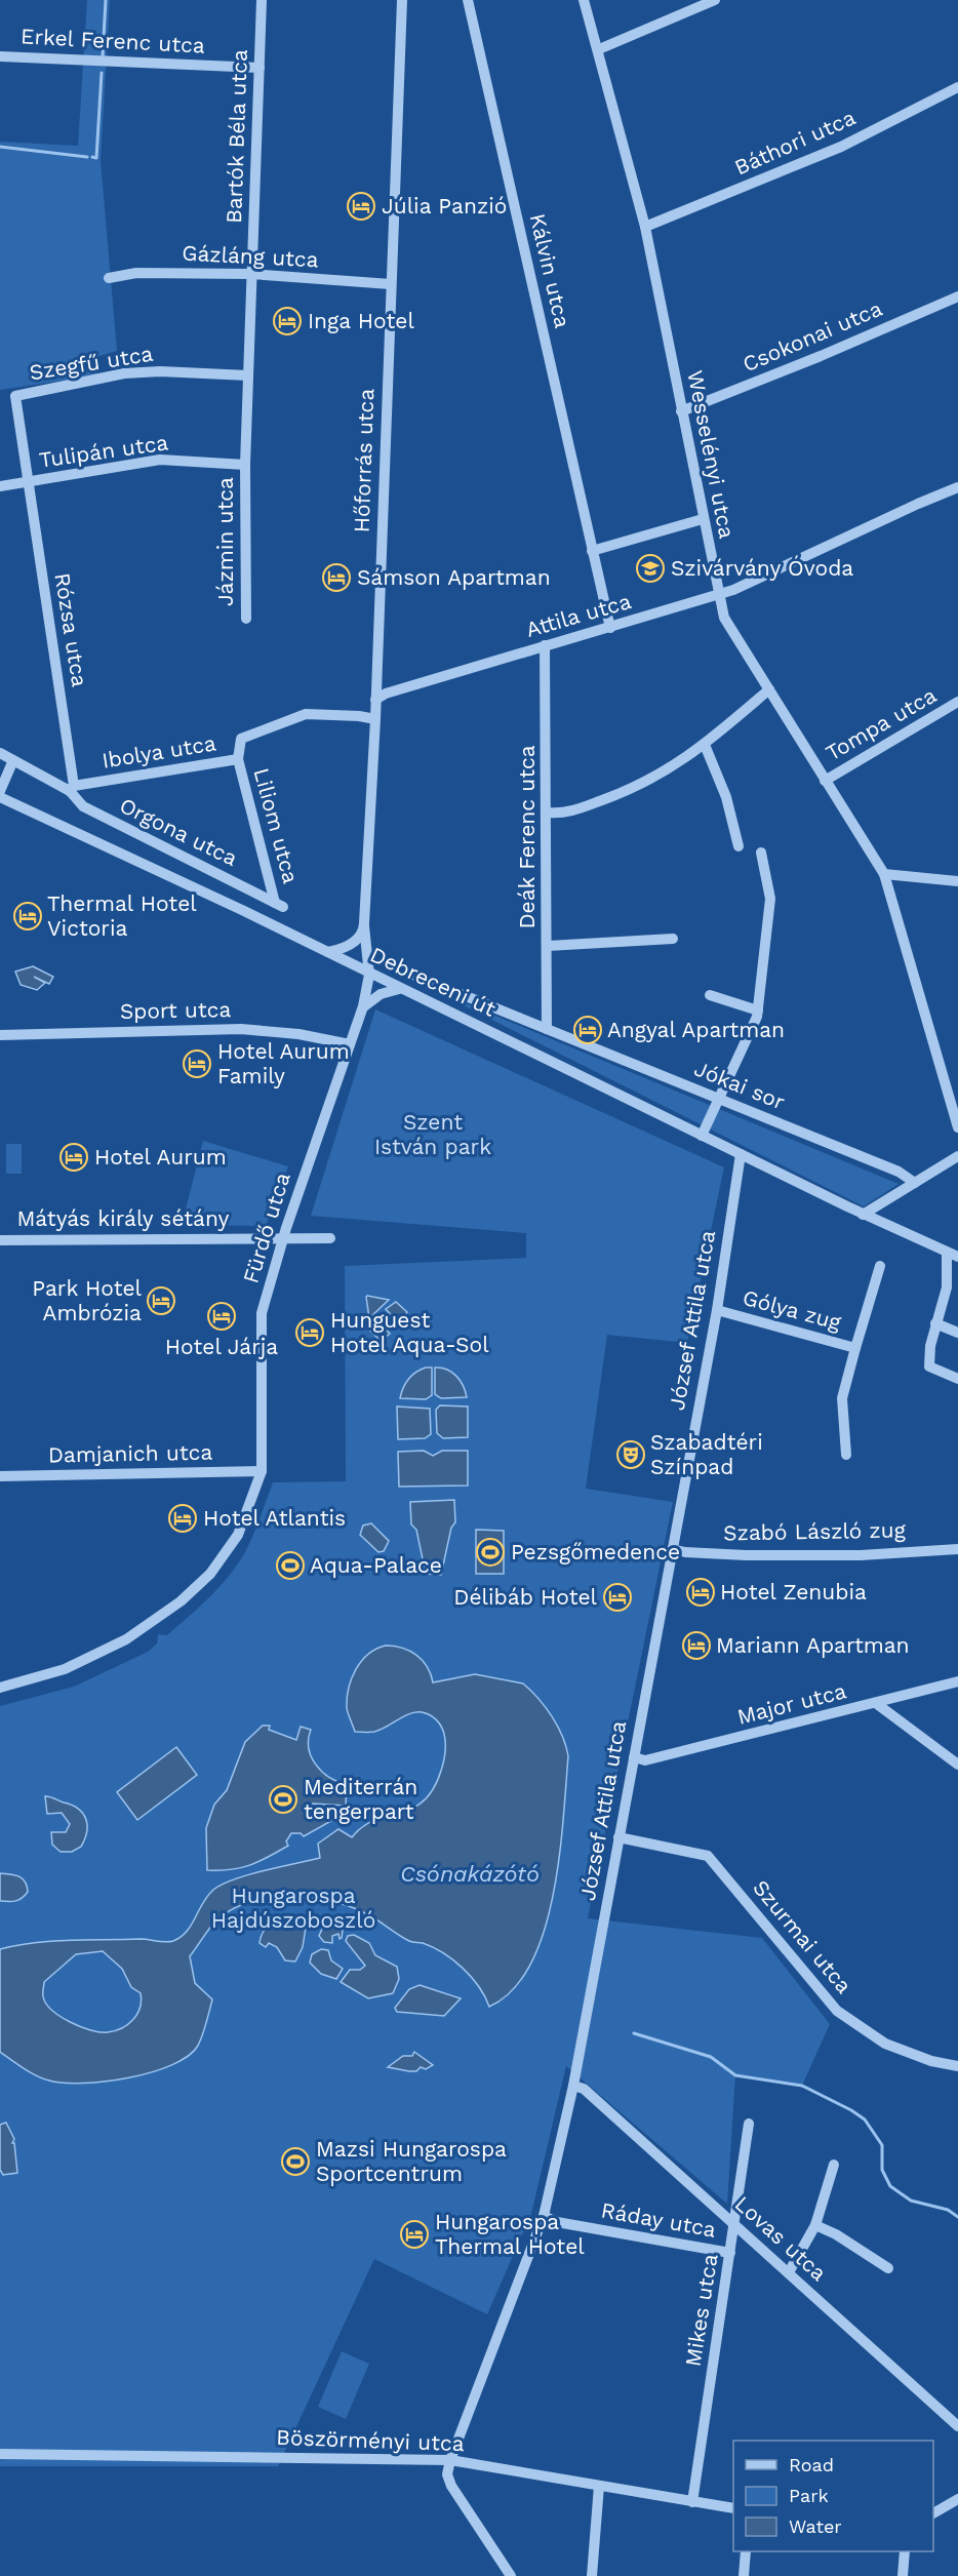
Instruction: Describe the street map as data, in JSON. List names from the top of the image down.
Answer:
{
  "streets": {
    "street": [
      "Erkel Ferenc utca",
      "Bartók Béla utca",
      "Báthori utca",
      "Gázláng utca",
      "Kálvin utca",
      "Csokonai utca",
      "Szegfű utca",
      "Tulipán utca",
      "Wesselényi utca",
      "Hőforrás utca",
      "Jázmin utca",
      "Attila utca",
      "Rózsa utca",
      "Tompa utca",
      "Ibolya utca",
      "Liliom utca",
      "Orgona utca",
      "Deák Ferenc utca",
      "Debreceni út",
      "Sport utca",
      "Jókai sor",
      "Mátyás király sétány",
      "Fürdő utca",
      "Gólya zug",
      "József Attila utca",
      "Damjanich utca",
      "Szabó László zug",
      "Major utca",
      "Szurmai utca",
      "Ráday utca",
      "Lovas utca",
      "Mikes utca",
      "Böszörményi utca"
    ]
  },
  "crossings": [
    ["Erkel Ferenc utca", "Bartók Béla utca"],
    ["Bartók Béla utca", "Gázláng utca"],
    ["Báthori utca", "Wesselényi utca"],
    ["Gázláng utca", "Hőforrás utca"],
    ["Kálvin utca", "Attila utca"],
    ["Csokonai utca", "Wesselényi utca"],
    ["Szegfű utca", "Rózsa utca"],
    ["Tulipán utca", "Jázmin utca"],
    ["Tulipán utca", "Rózsa utca"],
    ["Wesselényi utca", "Attila utca"],
    ["Wesselényi utca", "Tompa utca"],
    ["Hőforrás utca", "Attila utca"],
    ["Hőforrás utca", "Ibolya utca"],
    ["Hőforrás utca", "Debreceni út"],
    ["Hőforrás utca", "Fürdő utca"],
    ["Attila utca", "Deák Ferenc utca"],
    ["Rózsa utca", "Ibolya utca"],
    ["Rózsa utca", "Orgona utca"],
    ["Ibolya utca", "Liliom utca"],
    ["Ibolya utca", "Orgona utca"],
    ["Liliom utca", "Orgona utca"],
    ["Deák Ferenc utca", "Jókai sor"],
    ["Debreceni út", "Fürdő utca"],
    ["Debreceni út", "József Attila utca"],
    ["Sport utca", "Fürdő utca"],
    ["Mátyás király sétány", "Fürdő utca"],
    ["Fürdő utca", "Damjanich utca"],
    ["Gólya zug", "József Attila utca"],
    ["József Attila utca", "Szabó László zug"],
    ["József Attila utca", "Major utca"],
    ["József Attila utca", "Szurmai utca"],
    ["József Attila utca", "Ráday utca"],
    ["József Attila utca", "Lovas utca"],
    ["József Attila utca", "Böszörményi utca"],
    ["Ráday utca", "Mikes utca"],
    ["Lovas utca", "Mikes utca"],
    ["Mikes utca", "Böszörményi utca"]
  ],
  "water": ["Csónakázótó"],
  "parks": ["Szent István park", "Hungarospa Hajdúszoboszló"],
  "places": {
    "hotel": [
      "Júlia Panzió",
      "Inga Hotel",
      "Sámson Apartman",
      "Thermal Hotel Victoria",
      "Angyal Apartman",
      "Hotel Aurum Family",
      "Hotel Aurum",
      "Park Hotel Ambrózia",
      "Hotel Járja",
      "Hunguest Hotel Aqua-Sol",
      "Hotel Atlantis",
      "Hotel Zenubia",
      "Délibáb Hotel",
      "Mariann Apartman",
      "Hungarospa Thermal Hotel"
    ],
    "school or university": ["Szivárvány Óvoda"],
    "theatre": ["Szabadtéri Színpad"],
    "sports": [
      "Pezsgőmedence",
      "Aqua-Palace",
      "Mediterrán tengerpart",
      "Mazsi Hungarospa Sportcentrum"
    ]
  },
  "legend": ["Road", "Park", "Water"]
}
